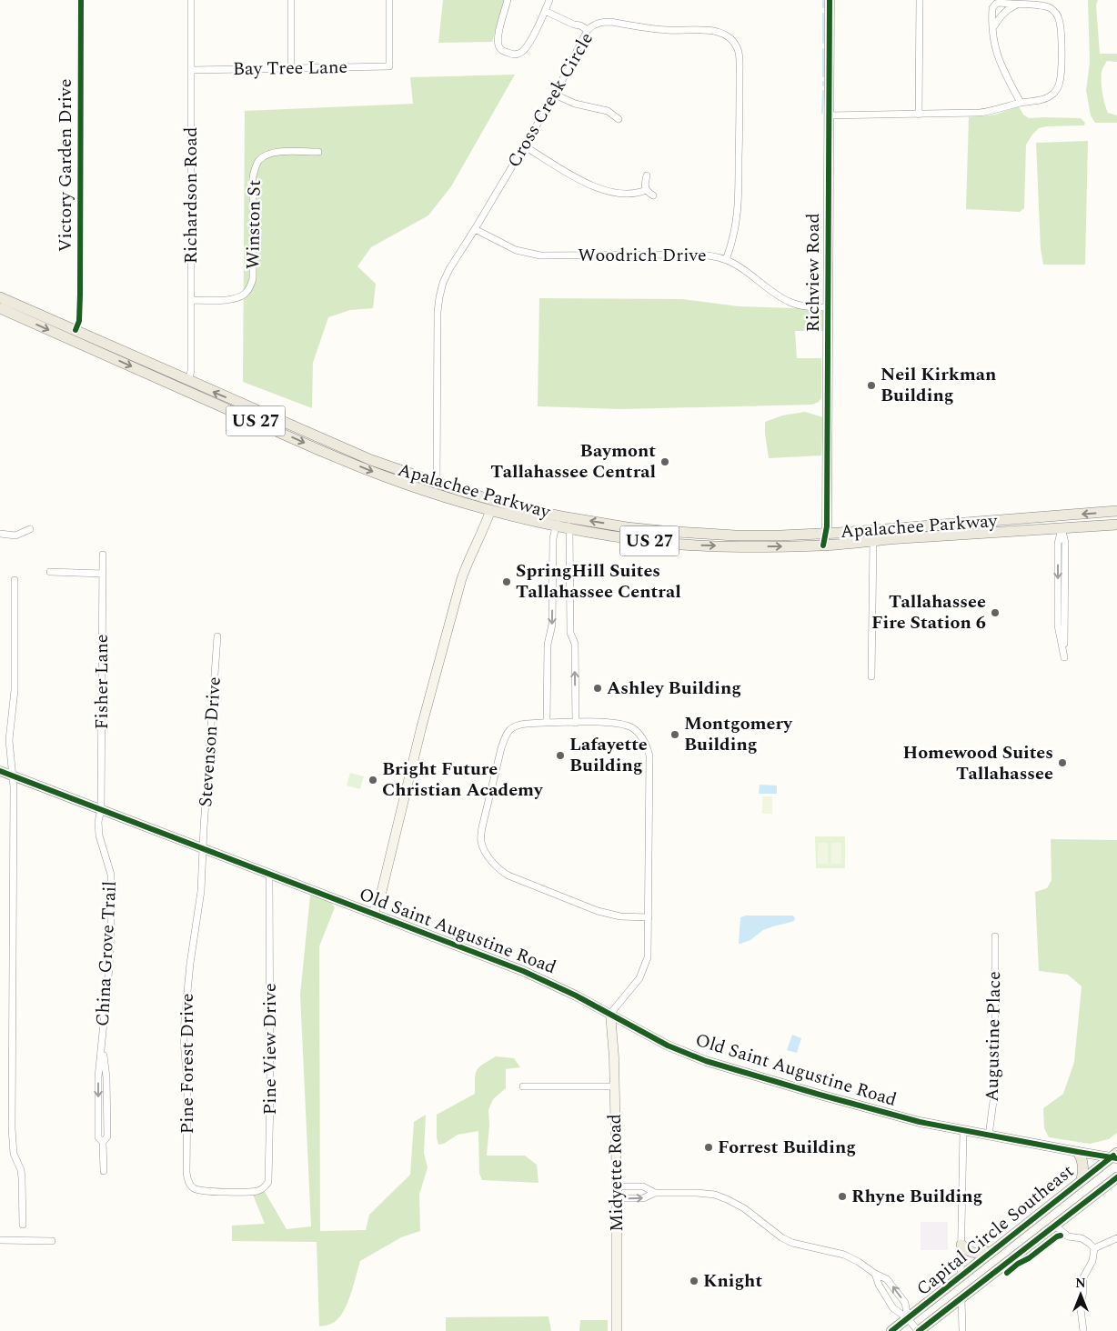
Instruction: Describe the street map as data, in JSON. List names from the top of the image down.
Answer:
{
  "streets": {
    "main road": ["US 27", "Apalachee Parkway", "Capital Circle Southeast"],
    "street": [
      "Bay Tree Lane",
      "Cross Creek Circle",
      "Victory Garden Drive",
      "Richardson Road",
      "Winston St",
      "Woodrich Drive",
      "Richview Road",
      "Fisher Lane",
      "Stevenson Drive",
      "Old Saint Augustine Road",
      "China Grove Trail",
      "Augustine Place",
      "Pine View Drive",
      "Pine Forest Drive",
      "Midyette Road"
    ]
  },
  "crossings": [
    ["Bay Tree Lane", "Richardson Road"],
    ["Cross Creek Circle", "Woodrich Drive"],
    ["Cross Creek Circle", "Apalachee Parkway"],
    ["Victory Garden Drive", "Apalachee Parkway"],
    ["Richardson Road", "Winston St"],
    ["Richardson Road", "Apalachee Parkway"],
    ["Woodrich Drive", "Richview Road"],
    ["Richview Road", "Apalachee Parkway"],
    ["Fisher Lane", "Old Saint Augustine Road"],
    ["Fisher Lane", "China Grove Trail"],
    ["Stevenson Drive", "Old Saint Augustine Road"],
    ["Stevenson Drive", "Pine Forest Drive"],
    ["Old Saint Augustine Road", "China Grove Trail"],
    ["Old Saint Augustine Road", "Augustine Place"],
    ["Old Saint Augustine Road", "Pine View Drive"],
    ["Old Saint Augustine Road", "Pine Forest Drive"],
    ["Old Saint Augustine Road", "Midyette Road"],
    ["Old Saint Augustine Road", "Capital Circle Southeast"],
    ["Pine View Drive", "Pine Forest Drive"]
  ],
  "places": [
    "Neil Kirkman Building",
    "Baymont Tallahassee Central",
    "SpringHill Suites Tallahassee Central",
    "Tallahassee Fire Station 6",
    "Ashley Building",
    "Montgomery Building",
    "Lafayette Building",
    "Homewood Suites Tallahassee",
    "Bright Future Christian Academy",
    "Forrest Building",
    "Rhyne Building",
    "Knight"
  ],
  "north": "top"
}
